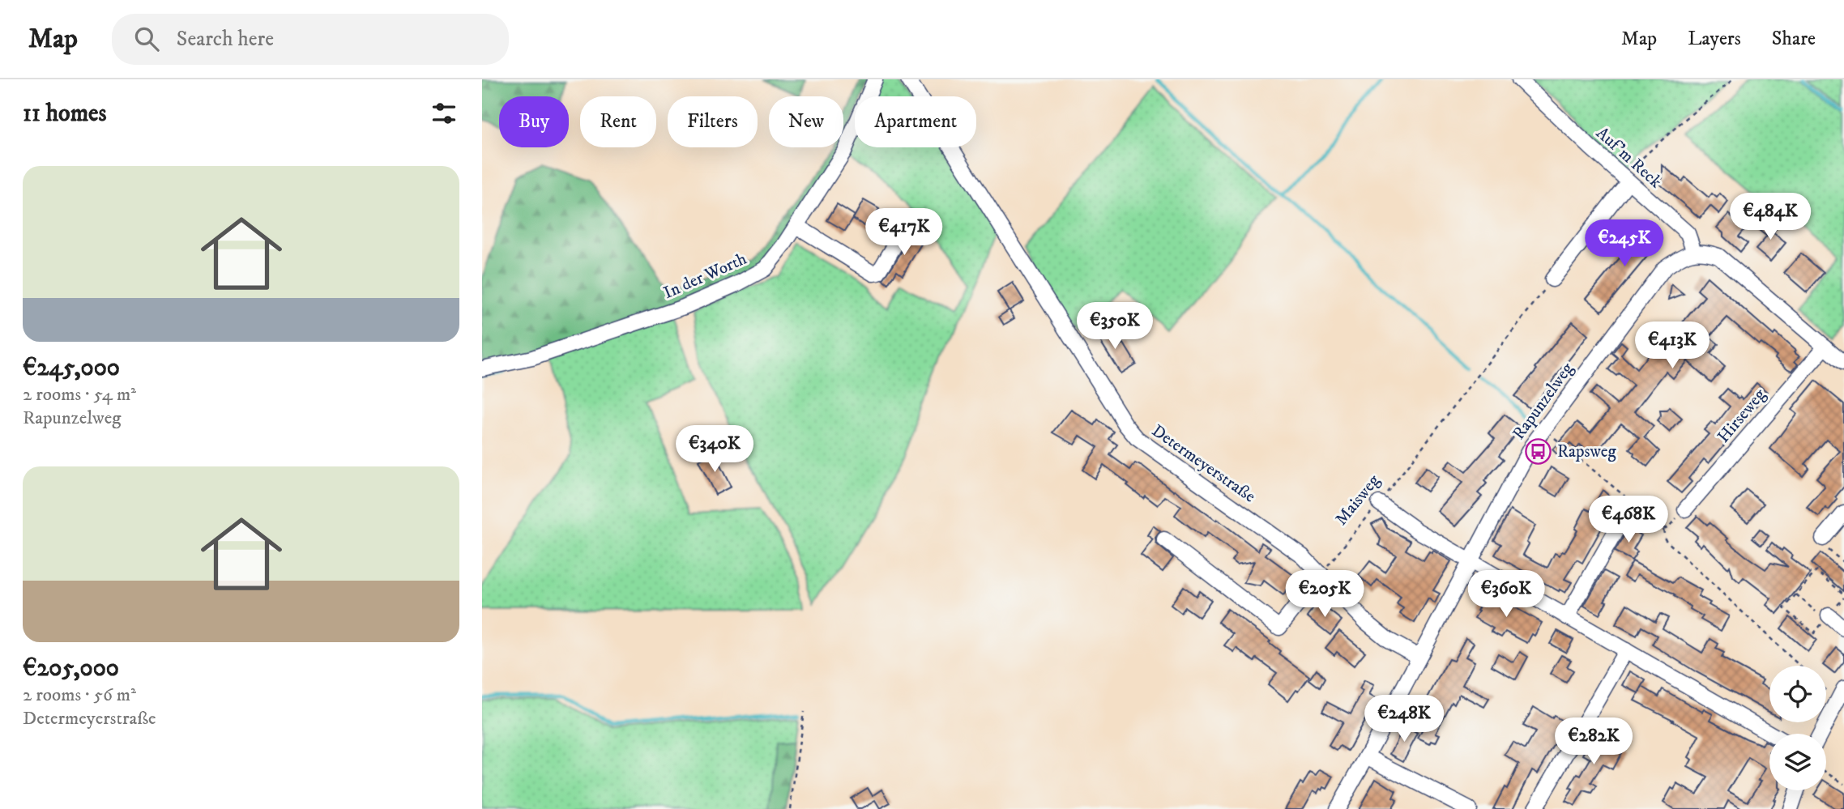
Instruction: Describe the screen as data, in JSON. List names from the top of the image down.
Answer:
{
  "streets": {
    "street": [
      "Auf'm Reck",
      "In der Worth",
      "Rapunzelweg",
      "Hirseweg",
      "Determeyerstraße"
    ],
    "path": ["Maisweg"]
  },
  "crossings": [
    ["Auf'm Reck", "Rapunzelweg"],
    ["Rapunzelweg", "Determeyerstraße"],
    ["Determeyerstraße", "Maisweg"]
  ],
  "places": {
    "bus stop": ["Rapsweg"]
  },
  "page": {
    "header": "Map",
    "search": "Search here",
    "nav": ["Map", "Layers", "Share"],
    "heading": "11 homes",
    "chip": [
      "Buy",
      "Rent",
      "Filters",
      "New",
      "Apartment"
    ],
    "list": [
      {
        "name": "€245,000",
        "note": "2 rooms · 54 m² · Rapunzelweg"
      },
      {
        "name": "€205,000",
        "note": "2 rooms · 56 m² · Determeyerstraße"
      }
    ],
    "price": [
      "€484K",
      "€417K",
      "€245K",
      "€350K",
      "€413K",
      "€340K",
      "€468K",
      "€205K",
      "€360K",
      "€248K",
      "€282K"
    ]
  }
}
